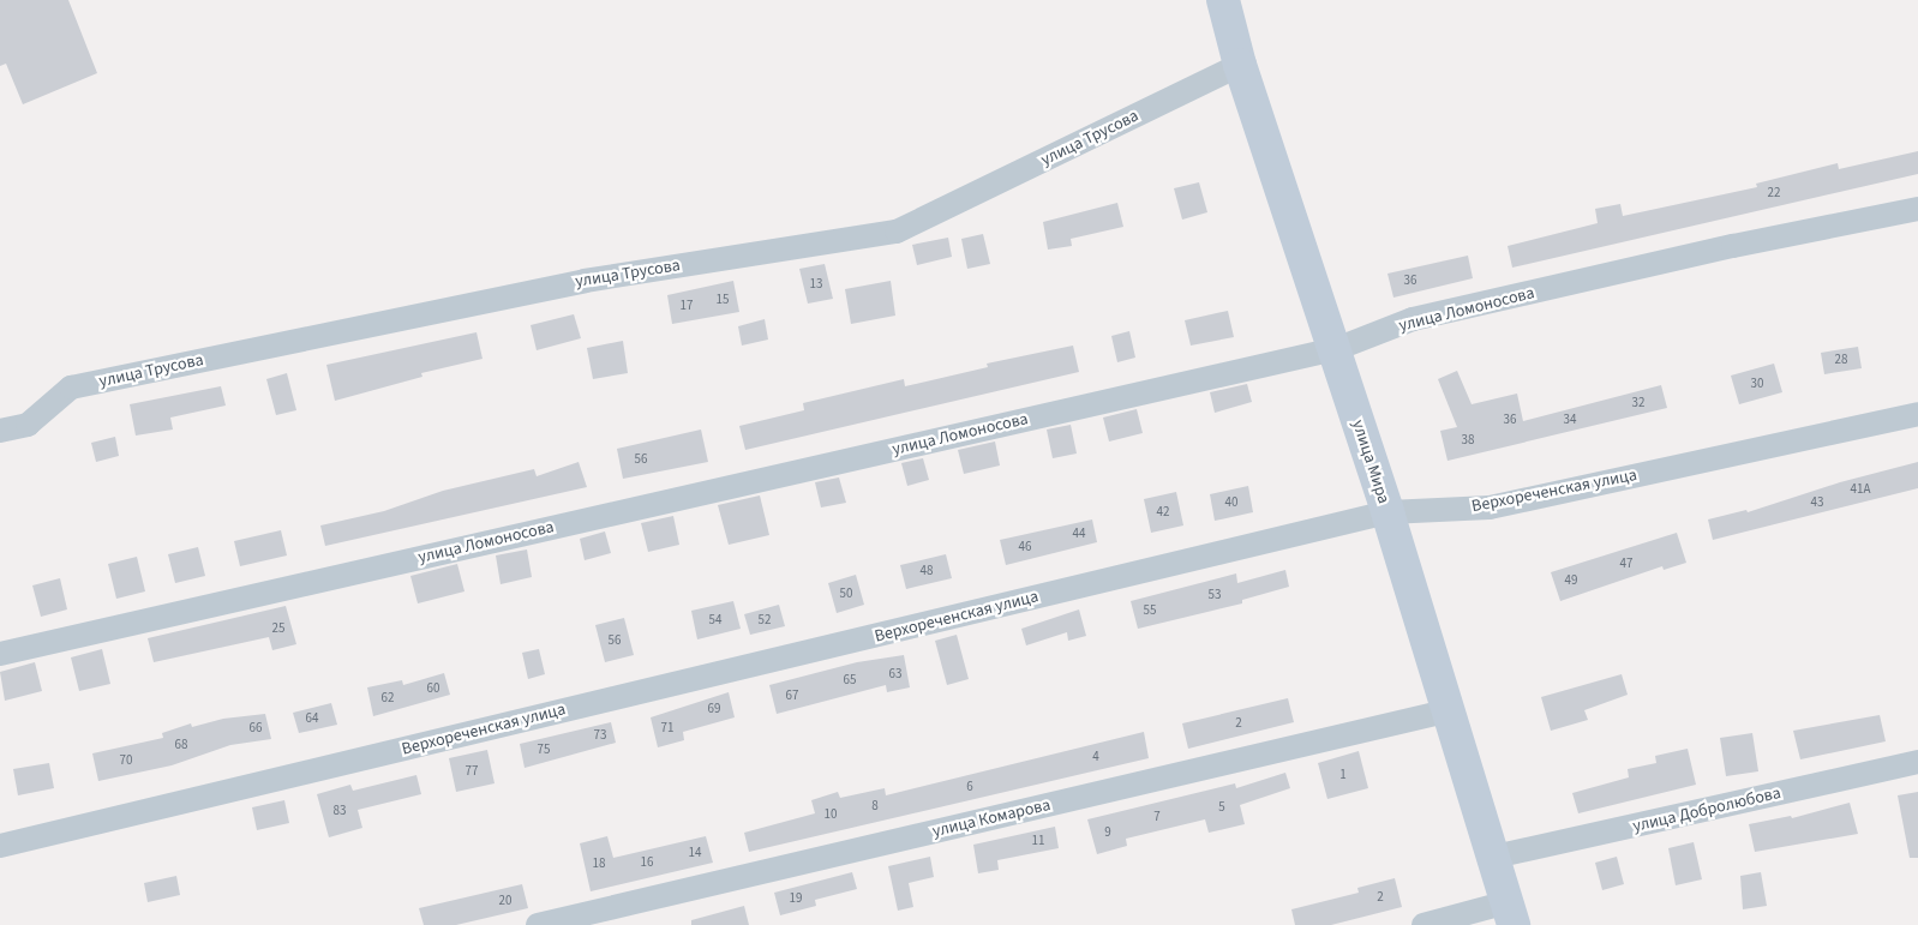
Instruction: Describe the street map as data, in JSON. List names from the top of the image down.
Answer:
{
  "streets": {
    "street": [
      "улица Трусова",
      "улица Ломоносова",
      "улица Мира",
      "Верхореченская улица",
      "улица Добролюбова",
      "улица Комарова"
    ]
  },
  "crossings": [
    ["улица Трусова", "улица Мира"],
    ["улица Ломоносова", "улица Мира"],
    ["улица Мира", "Верхореченская улица"],
    ["улица Мира", "улица Добролюбова"],
    ["улица Мира", "улица Комарова"]
  ],
  "house_numbers": [
    "22",
    "36",
    "13",
    "15",
    "17",
    "28",
    "30",
    "32",
    "36",
    "34",
    "38",
    "56",
    "41А",
    "40",
    "43",
    "42",
    "44",
    "46",
    "47",
    "48",
    "49",
    "50",
    "53",
    "55",
    "54",
    "52",
    "25",
    "56",
    "63",
    "65",
    "60",
    "67",
    "62",
    "69",
    "64",
    "2",
    "66",
    "71",
    "73",
    "68",
    "75",
    "4",
    "70",
    "77",
    "1",
    "6",
    "8",
    "5",
    "83",
    "10",
    "7",
    "9",
    "11",
    "14",
    "16",
    "18",
    "2",
    "19",
    "20"
  ]
}
